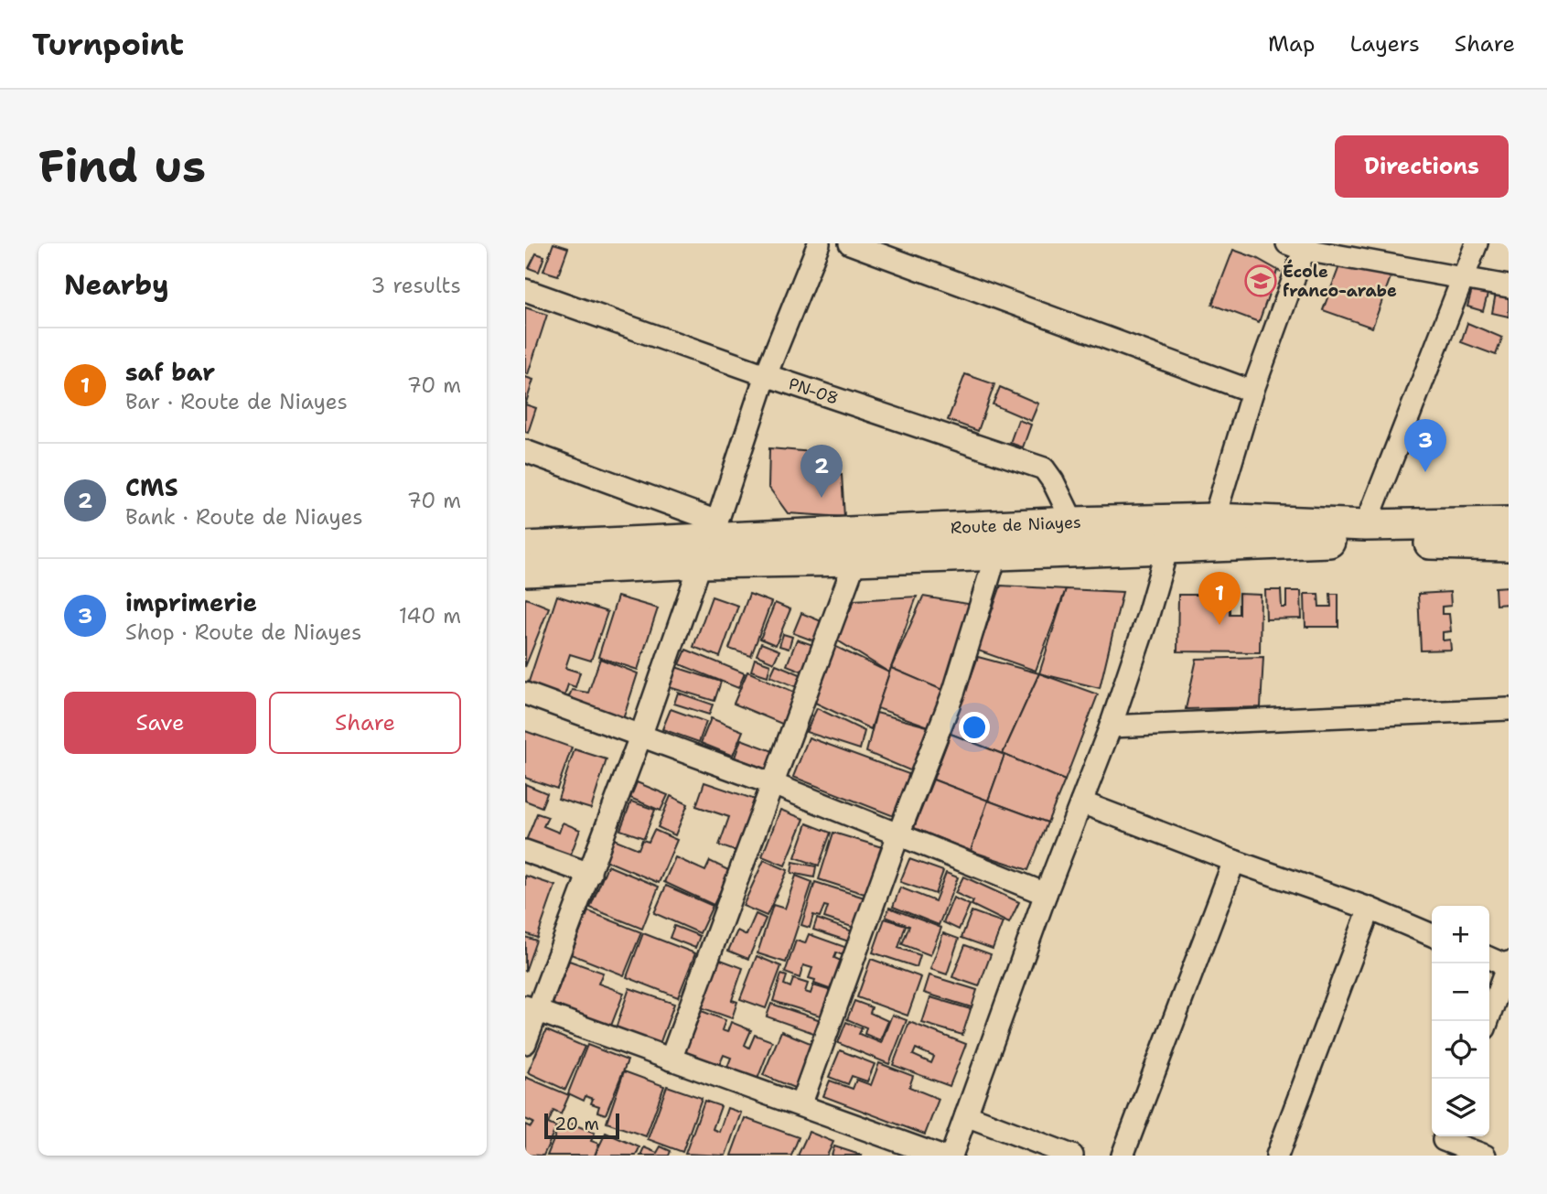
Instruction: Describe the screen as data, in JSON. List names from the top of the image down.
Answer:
{
  "streets": {
    "main road": ["Route de Niayes"],
    "street": ["PN-08"]
  },
  "crossings": [
    ["PN-08", "Route de Niayes"]
  ],
  "places": {
    "school or university": ["École franco-arabe"]
  },
  "scale_bar": "20 m",
  "page": {
    "header": "Turnpoint",
    "nav": ["Map", "Layers", "Share"],
    "buttons": [
      "Directions",
      ["Save", "Share"]
    ],
    "title": "Find us",
    "heading": ["Nearby", "3 results"],
    "list": [
      {
        "mark": "1",
        "name": "saf bar",
        "note": "Bar · Route de Niayes",
        "value": "70 m"
      },
      {
        "mark": "2",
        "name": "CMS",
        "note": "Bank · Route de Niayes",
        "value": "70 m"
      },
      {
        "mark": "3",
        "name": "imprimerie",
        "note": "Shop · Route de Niayes",
        "value": "140 m"
      }
    ],
    "pins": ["3", "2", "1"],
    "map_buttons": ["+", "−"],
    "scale": "20 m"
  }
}
